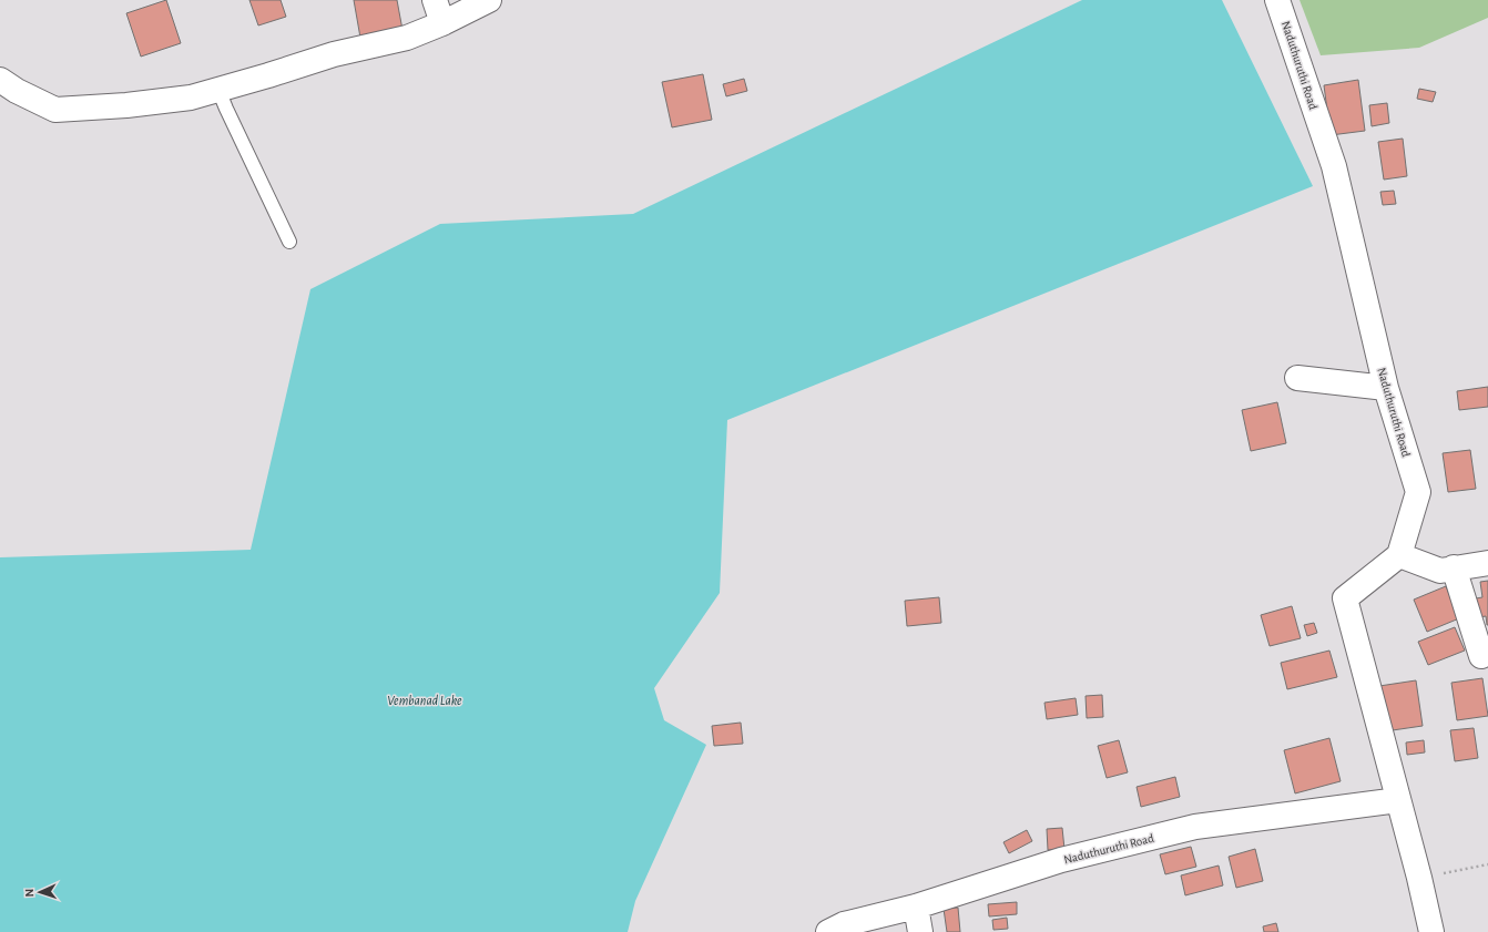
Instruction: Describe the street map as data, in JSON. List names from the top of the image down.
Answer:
{
  "streets": {
    "street": ["Naduthuruthi Road"]
  },
  "water": ["Vembanad Lake"],
  "north": "left"
}
